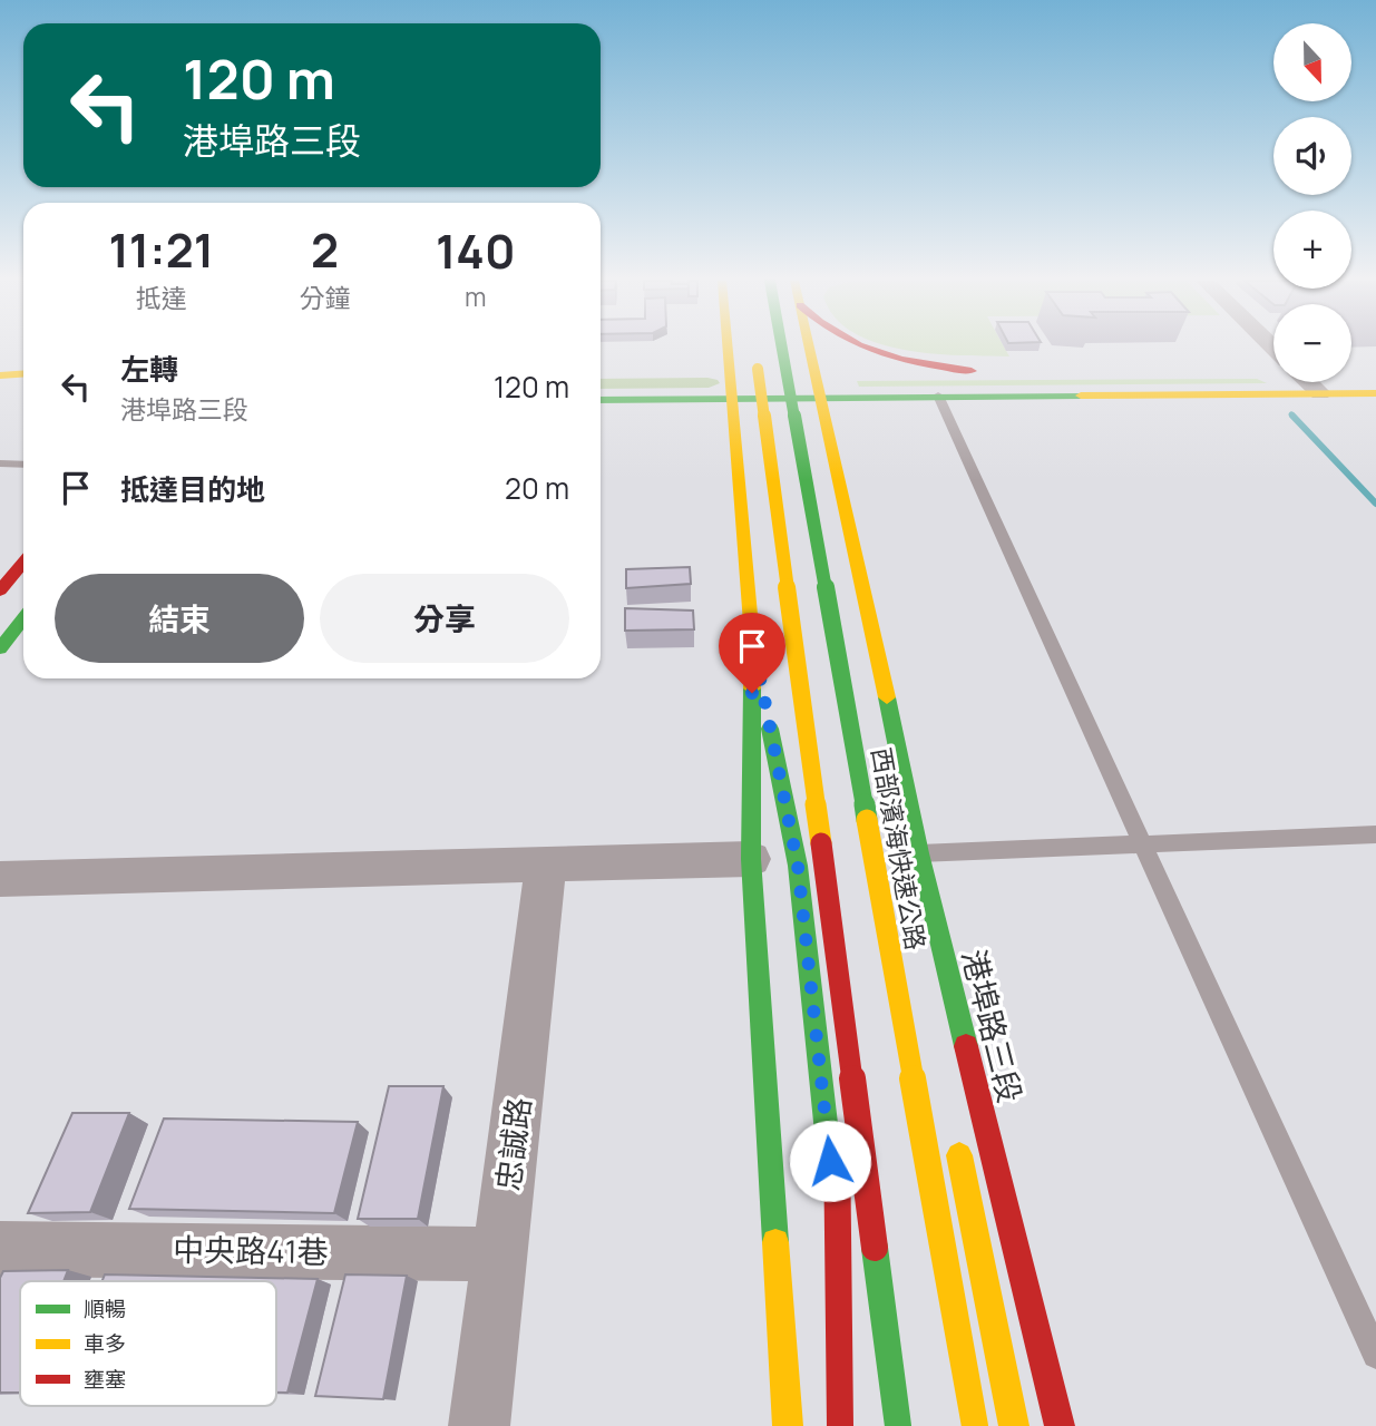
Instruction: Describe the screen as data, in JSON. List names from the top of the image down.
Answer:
{
  "streets": {
    "main road": ["西部濱海快速公路", "港埠路三段"],
    "street": ["忠誠路", "中央路41巷"]
  },
  "crossings": [
    ["忠誠路", "中央路41巷"]
  ],
  "legend": ["順暢", "車多", "壅塞"],
  "north": "bottom",
  "page": {
    "map_buttons": ["+", "−"],
    "turn": ["120 m", "港埠路三段"],
    "eta": [
      "11:21",
      "抵達",
      "2",
      "分鐘",
      "140",
      "m"
    ],
    "list": [
      {
        "name": "左轉",
        "note": "港埠路三段",
        "value": "120 m"
      },
      {
        "name": "抵達目的地",
        "value": "20 m"
      }
    ],
    "buttons": ["結束", "分享"]
  }
}
